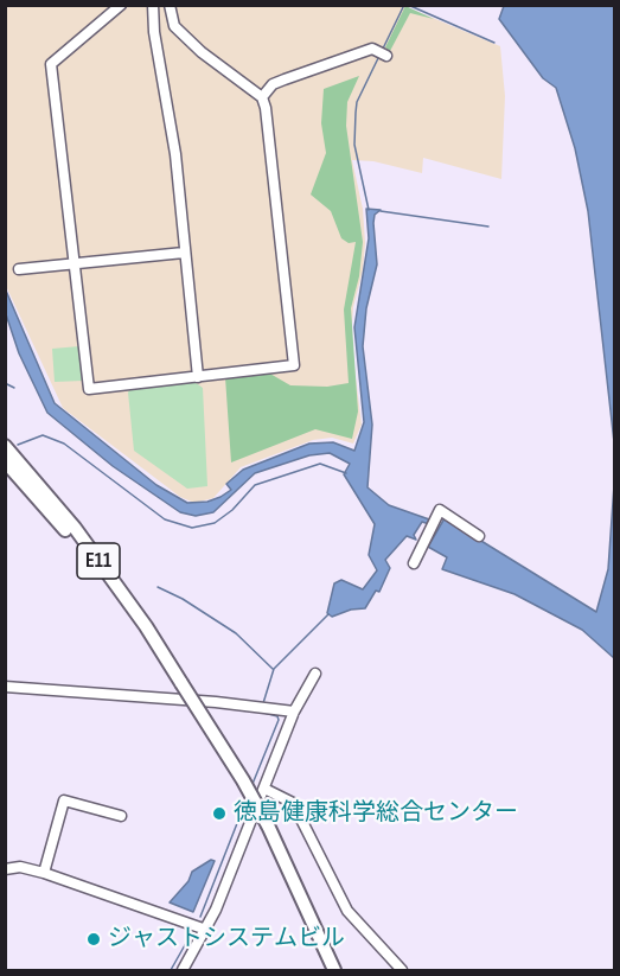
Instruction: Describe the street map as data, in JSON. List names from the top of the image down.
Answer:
{
  "streets": {
    "highway": ["E11"]
  },
  "places": ["徳島健康科学総合センター", "ジャストシステムビル"]
}
